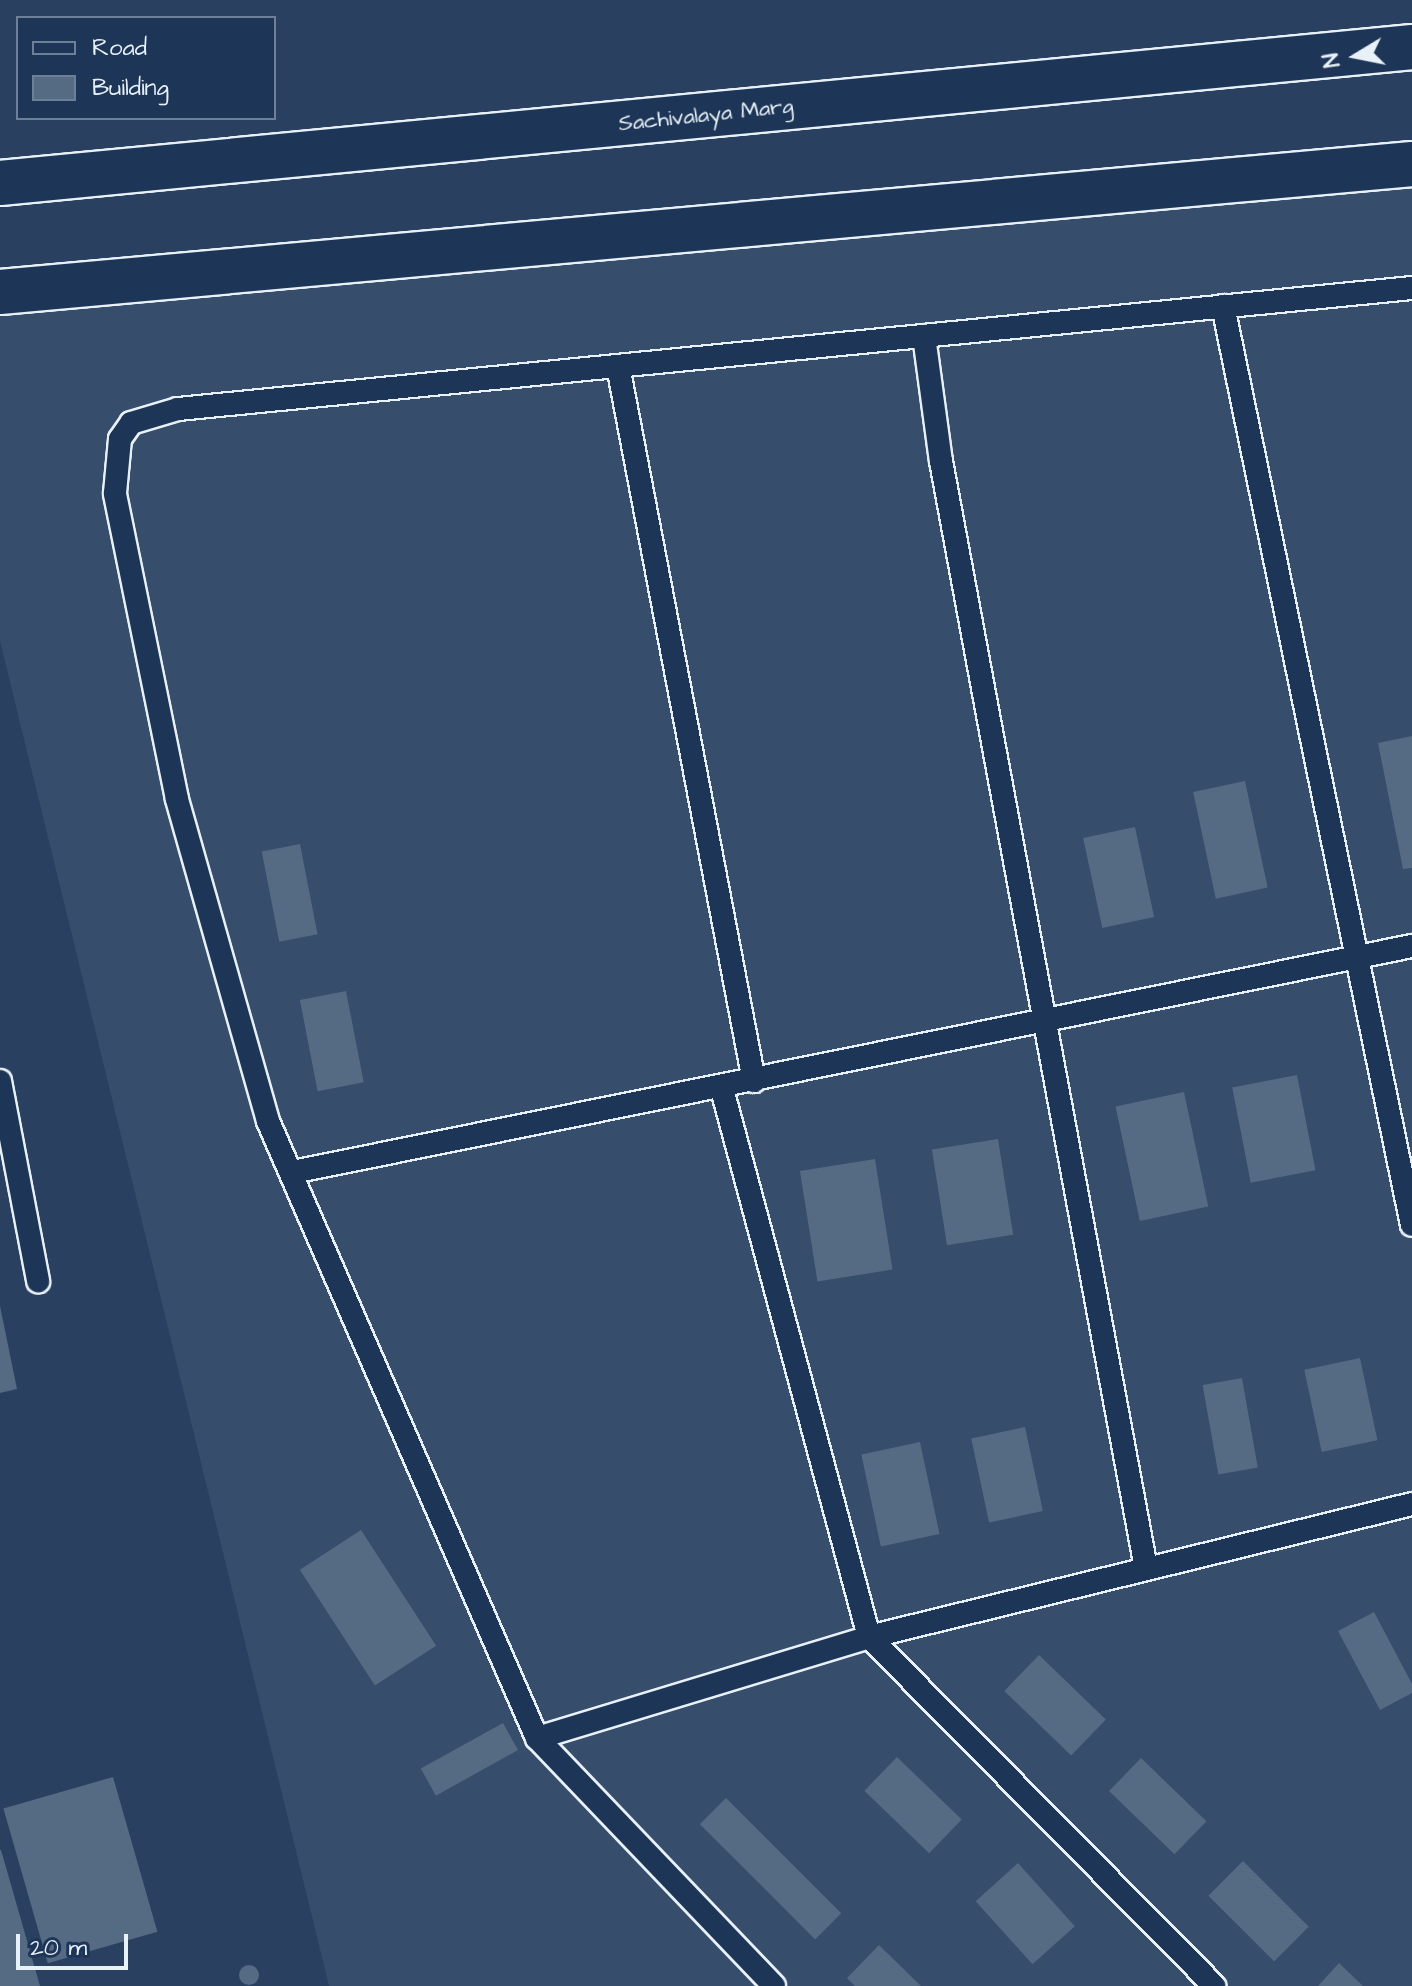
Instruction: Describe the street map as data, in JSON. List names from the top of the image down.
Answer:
{
  "streets": {
    "main road": ["Sachivalaya Marg"]
  },
  "legend": ["Road", "Building"],
  "scale_bar": "20 m",
  "north": "left"
}
